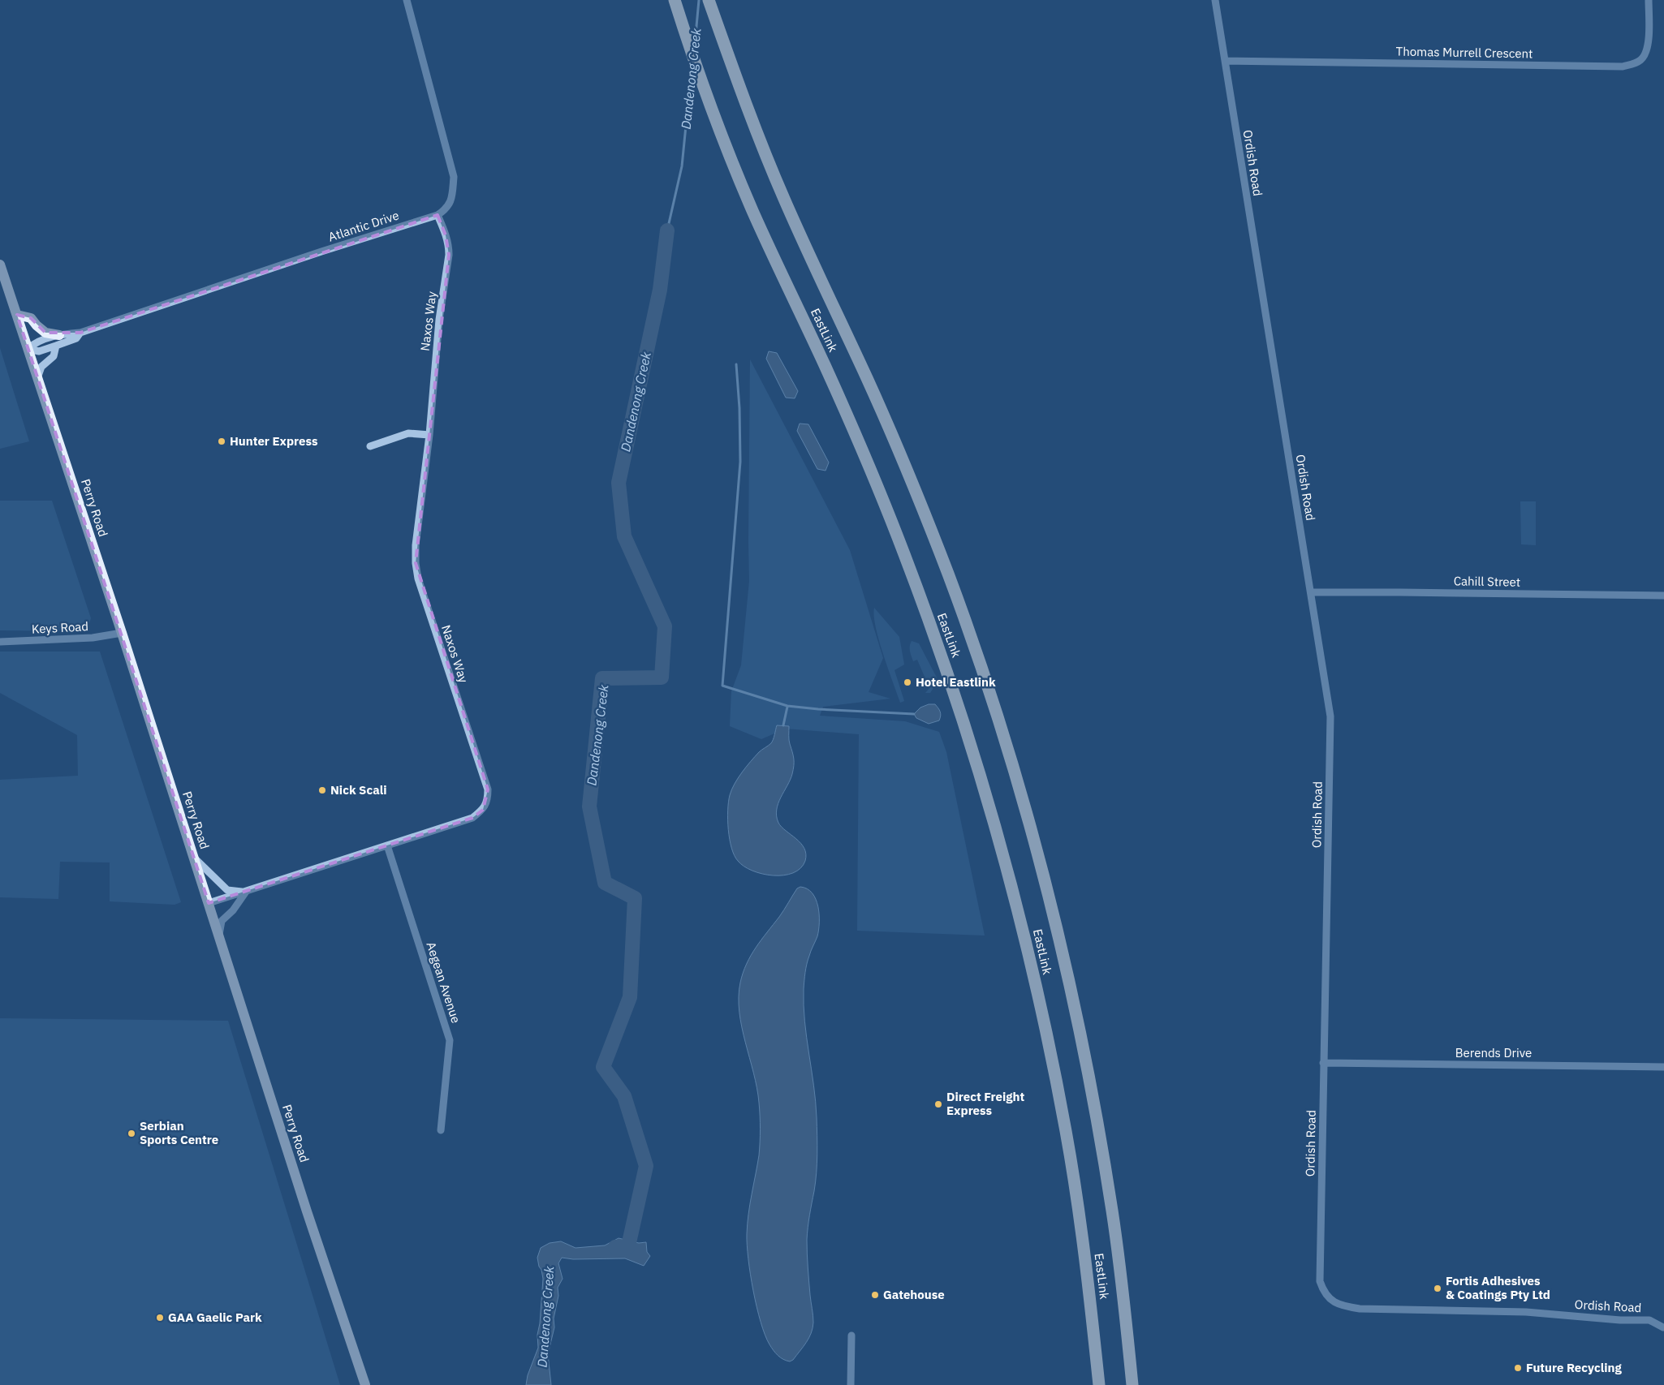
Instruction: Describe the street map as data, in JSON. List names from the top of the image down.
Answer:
{
  "streets": {
    "highway": ["EastLink"],
    "main road": ["Perry Road"],
    "street": [
      "Thomas Murrell Crescent",
      "Ordish Road",
      "Atlantic Drive",
      "Naxos Way",
      "Cahill Street",
      "Keys Road",
      "Aegean Avenue",
      "Berends Drive"
    ]
  },
  "crossings": [
    ["Thomas Murrell Crescent", "Ordish Road"],
    ["Ordish Road", "Cahill Street"],
    ["Ordish Road", "Berends Drive"],
    ["Atlantic Drive", "Naxos Way"],
    ["Atlantic Drive", "Perry Road"],
    ["Naxos Way", "Perry Road"],
    ["Naxos Way", "Aegean Avenue"],
    ["Perry Road", "Keys Road"]
  ],
  "water": ["Dandenong Creek"],
  "places": [
    "Hunter Express",
    "Hotel Eastlink",
    "Nick Scali",
    "Direct Freight Express",
    "Serbian Sports Centre",
    "Fortis Adhesives & Coatings Pty Ltd",
    "Gatehouse",
    "GAA Gaelic Park",
    "Future Recycling"
  ]
}
